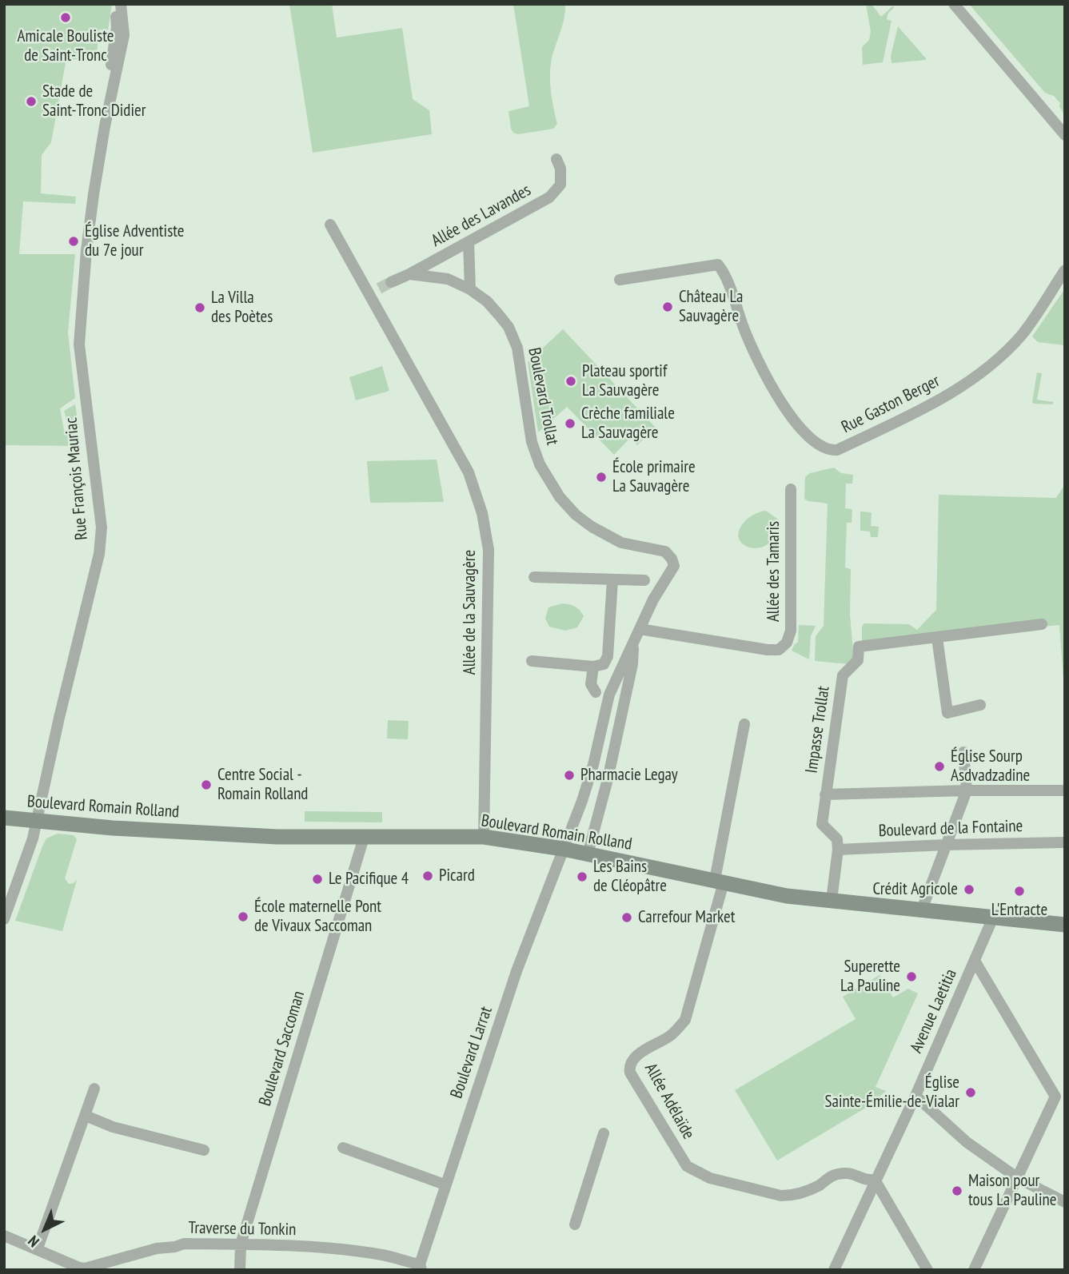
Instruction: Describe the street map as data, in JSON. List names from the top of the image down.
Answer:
{
  "streets": {
    "main road": ["Boulevard Romain Rolland"],
    "street": [
      "Allée des Lavandes",
      "Boulevard Trollat",
      "Rue Gaston Berger",
      "Rue François Mauriac",
      "Allée des Tamaris",
      "Allée de la Sauvagère",
      "Impasse Trollat",
      "Boulevard de la Fontaine",
      "Avenue Laetitia",
      "Boulevard Saccoman",
      "Boulevard Larrat",
      "Allée Adélaïde",
      "Traverse du Tonkin"
    ]
  },
  "crossings": [
    ["Allée des Lavandes", "Boulevard Trollat"],
    ["Boulevard Trollat", "Allée des Tamaris"],
    ["Boulevard Trollat", "Boulevard Romain Rolland"],
    ["Boulevard Trollat", "Boulevard Larrat"],
    ["Rue François Mauriac", "Boulevard Romain Rolland"],
    ["Allée de la Sauvagère", "Boulevard Romain Rolland"],
    ["Impasse Trollat", "Boulevard de la Fontaine"],
    ["Boulevard Romain Rolland", "Avenue Laetitia"],
    ["Boulevard Romain Rolland", "Boulevard Saccoman"],
    ["Boulevard Romain Rolland", "Boulevard Larrat"],
    ["Boulevard Romain Rolland", "Allée Adélaïde"],
    ["Avenue Laetitia", "Allée Adélaïde"],
    ["Boulevard Saccoman", "Traverse du Tonkin"],
    ["Boulevard Larrat", "Traverse du Tonkin"]
  ],
  "places": [
    "Amicale Bouliste de Saint-Tronc",
    "Stade de Saint-Tronc Didier",
    "Église Adventiste du 7e jour",
    "Château La Sauvagère",
    "La Villa des Poètes",
    "Plateau sportif La Sauvagère",
    "Crèche familiale La Sauvagère",
    "École primaire La Sauvagère",
    "Église Sourp Asdvadzadine",
    "Pharmacie Legay",
    "Centre Social - Romain Rolland",
    "Picard",
    "Les Bains de Cléopâtre",
    "Le Pacifique 4",
    "Crédit Agricole",
    "L'Entracte",
    "École maternelle Pont de Vivaux Saccoman",
    "Carrefour Market",
    "Superette La Pauline",
    "Église Sainte-Émilie-de-Vialar",
    "Maison pour tous La Pauline"
  ],
  "north": "bottom left"
}
